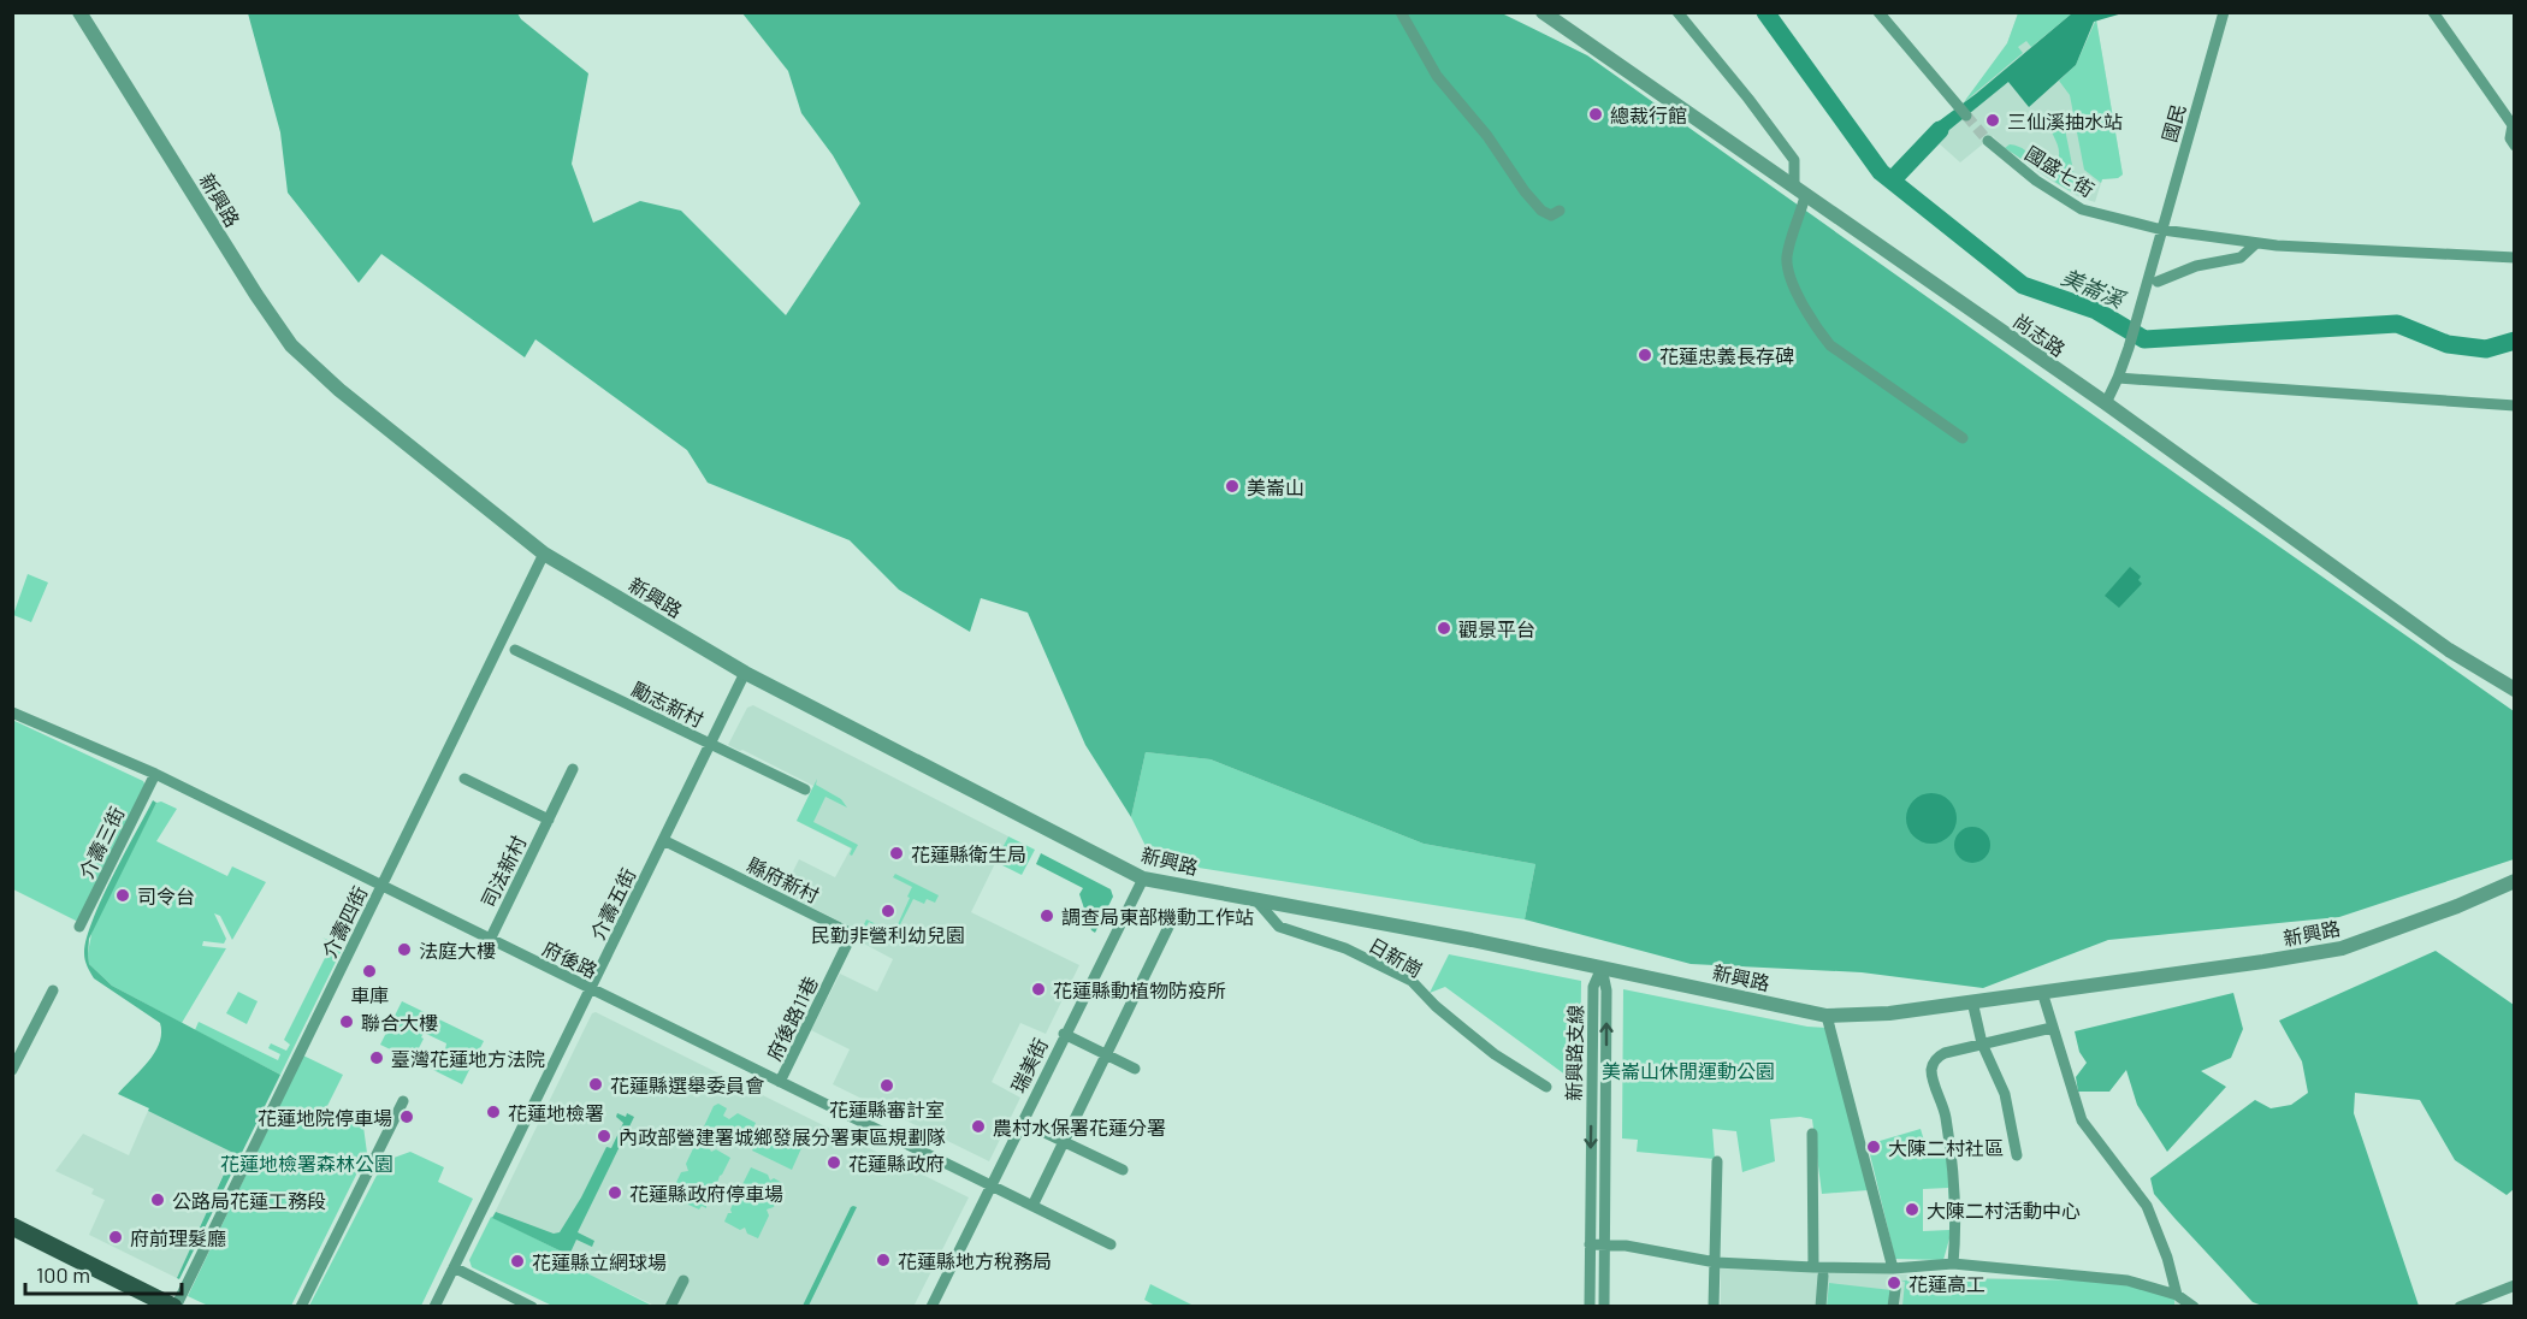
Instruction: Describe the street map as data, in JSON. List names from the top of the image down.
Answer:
{
  "streets": {
    "street": [
      "國民",
      "國盛七街",
      "新興路",
      "尚志路",
      "勵志新村",
      "介壽三街",
      "司法新村",
      "縣府新村",
      "介壽五街",
      "介壽四街",
      "日新崗",
      "府後路",
      "府後路11巷",
      "新興路支線",
      "瑞美街"
    ]
  },
  "crossings": [
    ["國民", "國盛七街"],
    ["國民", "尚志路"],
    ["新興路", "介壽五街"],
    ["新興路", "介壽四街"],
    ["新興路", "日新崗"],
    ["新興路", "新興路支線"],
    ["新興路", "瑞美街"],
    ["勵志新村", "介壽五街"],
    ["介壽三街", "府後路"],
    ["司法新村", "府後路"],
    ["縣府新村", "介壽五街"],
    ["縣府新村", "府後路11巷"],
    ["介壽五街", "府後路"],
    ["介壽四街", "府後路"],
    ["府後路", "府後路11巷"],
    ["府後路", "瑞美街"]
  ],
  "water": ["美崙溪"],
  "parks": ["美崙山休閒運動公園", "花蓮地檢署森林公園"],
  "places": [
    "總裁行館",
    "三仙溪抽水站",
    "花蓮忠義長存碑",
    "美崙山",
    "觀景平台",
    "花蓮縣衛生局",
    "司令台",
    "民勤非營利幼兒園",
    "調查局東部機動工作站",
    "法庭大樓",
    "車庫",
    "花蓮縣動植物防疫所",
    "聯合大樓",
    "臺灣花蓮地方法院",
    "花蓮縣選舉委員會",
    "花蓮縣審計室",
    "花蓮地檢署",
    "花蓮地院停車場",
    "農村水保署花蓮分署",
    "內政部營建署城鄉發展分署東區規劃隊",
    "大陳二村社區",
    "花蓮縣政府",
    "花蓮縣政府停車場",
    "公路局花蓮工務段",
    "大陳二村活動中心",
    "府前理髮廳",
    "花蓮縣地方稅務局",
    "花蓮縣立網球場",
    "花蓮高工"
  ],
  "scale_bar": "100 m"
}
